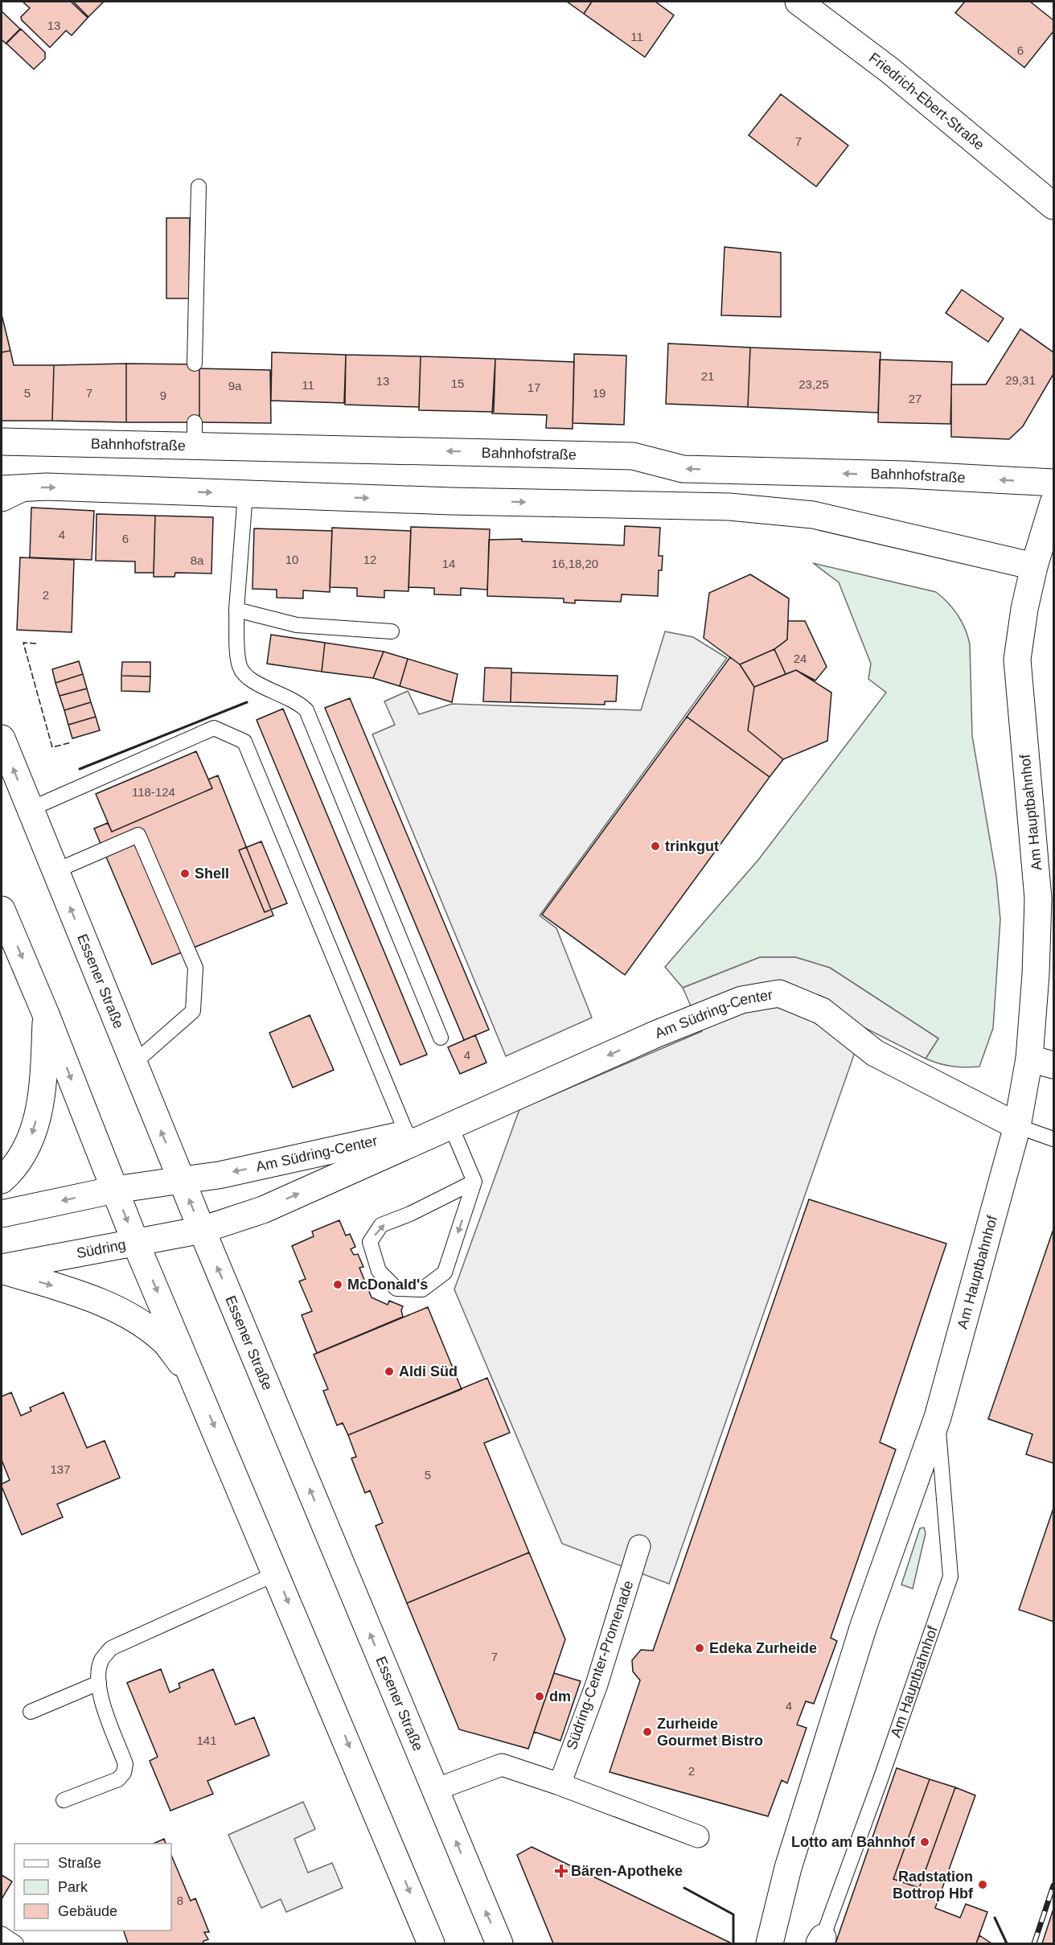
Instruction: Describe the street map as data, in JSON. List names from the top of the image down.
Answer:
{
  "streets": {
    "street": [
      "Friedrich-Ebert-Straße",
      "Bahnhofstraße",
      "Am Hauptbahnhof",
      "Essener Straße",
      "Am Südring-Center",
      "Südring",
      "Südring-Center-Promenade"
    ]
  },
  "crossings": [
    ["Am Hauptbahnhof", "Am Südring-Center"],
    ["Essener Straße", "Am Südring-Center"],
    ["Essener Straße", "Südring"],
    ["Am Südring-Center", "Südring"]
  ],
  "places": {
    "other": [
      "trinkgut",
      "Shell",
      "McDonald's",
      "Aldi Süd",
      "Edeka Zurheide",
      "dm",
      "Zurheide Gourmet Bistro",
      "Lotto am Bahnhof",
      "Radstation Bottrop Hbf"
    ],
    "health": ["Bären-Apotheke"]
  },
  "house_numbers": [
    "13",
    "11",
    "6",
    "7",
    "21",
    "29,31",
    "13",
    "15",
    "23,25",
    "11",
    "9a",
    "17",
    "5",
    "7",
    "19",
    "9",
    "27",
    "4",
    "6",
    "10",
    "12",
    "8a",
    "14",
    "16,18,20",
    "2",
    "24",
    "118-124",
    "4",
    "137",
    "5",
    "7",
    "4",
    "141",
    "2",
    "8"
  ],
  "legend": ["Straße", "Park", "Gebäude"]
}
